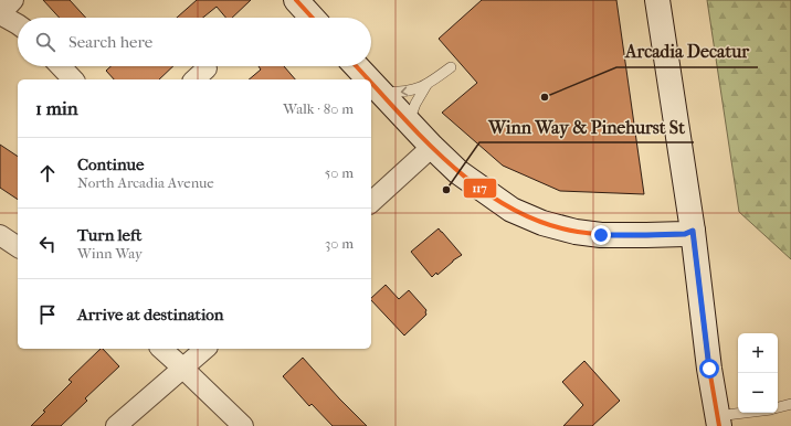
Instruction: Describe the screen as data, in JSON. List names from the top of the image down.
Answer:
{
  "places": ["Arcadia Decatur", "Winn Way & Pinehurst St"],
  "lines": ["transit line 117"],
  "page": {
    "search": "Search here",
    "heading": ["1 min", "Walk · 80 m"],
    "list": [
      ["Continue", "North Arcadia Avenue", "50 m"],
      ["Turn left", "Winn Way", "30 m"],
      "Arrive at destination"
    ],
    "map_buttons": ["+", "−"]
  }
}
